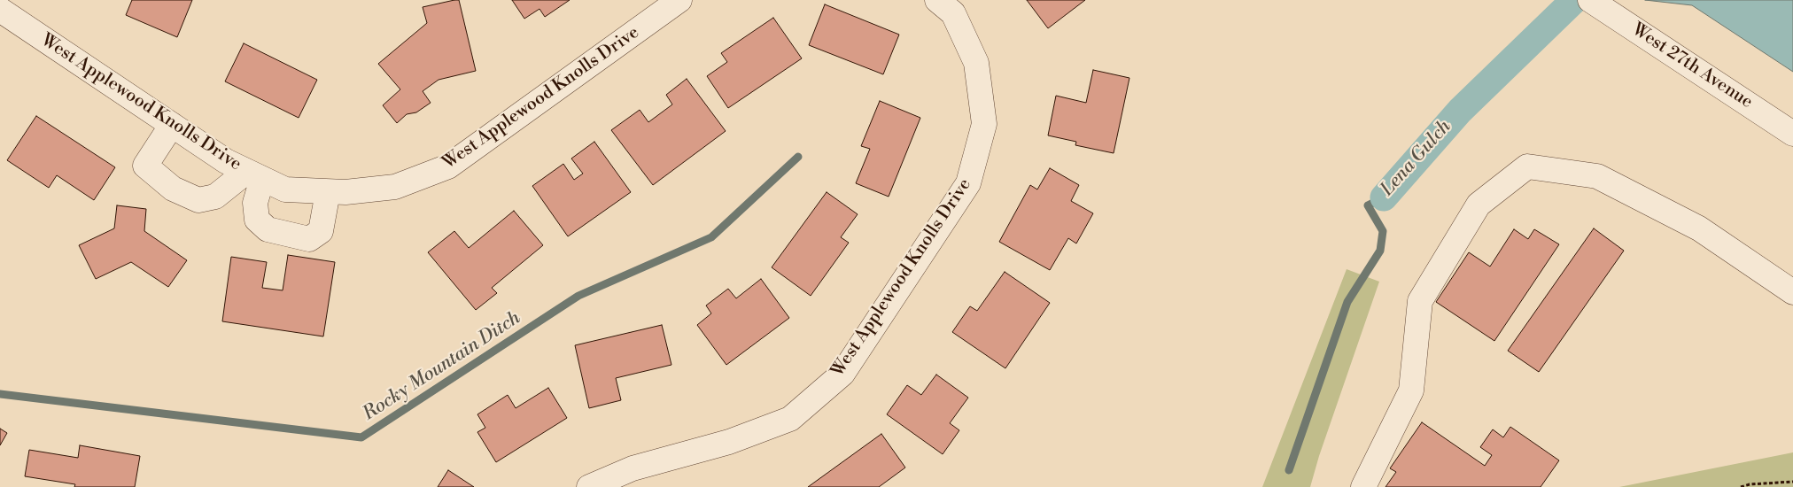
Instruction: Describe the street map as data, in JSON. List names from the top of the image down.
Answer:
{
  "streets": {
    "street": ["West 27th Avenue", "West Applewood Knolls Drive"]
  },
  "water": ["Lena Gulch", "Rocky Mountain Ditch"]
}
